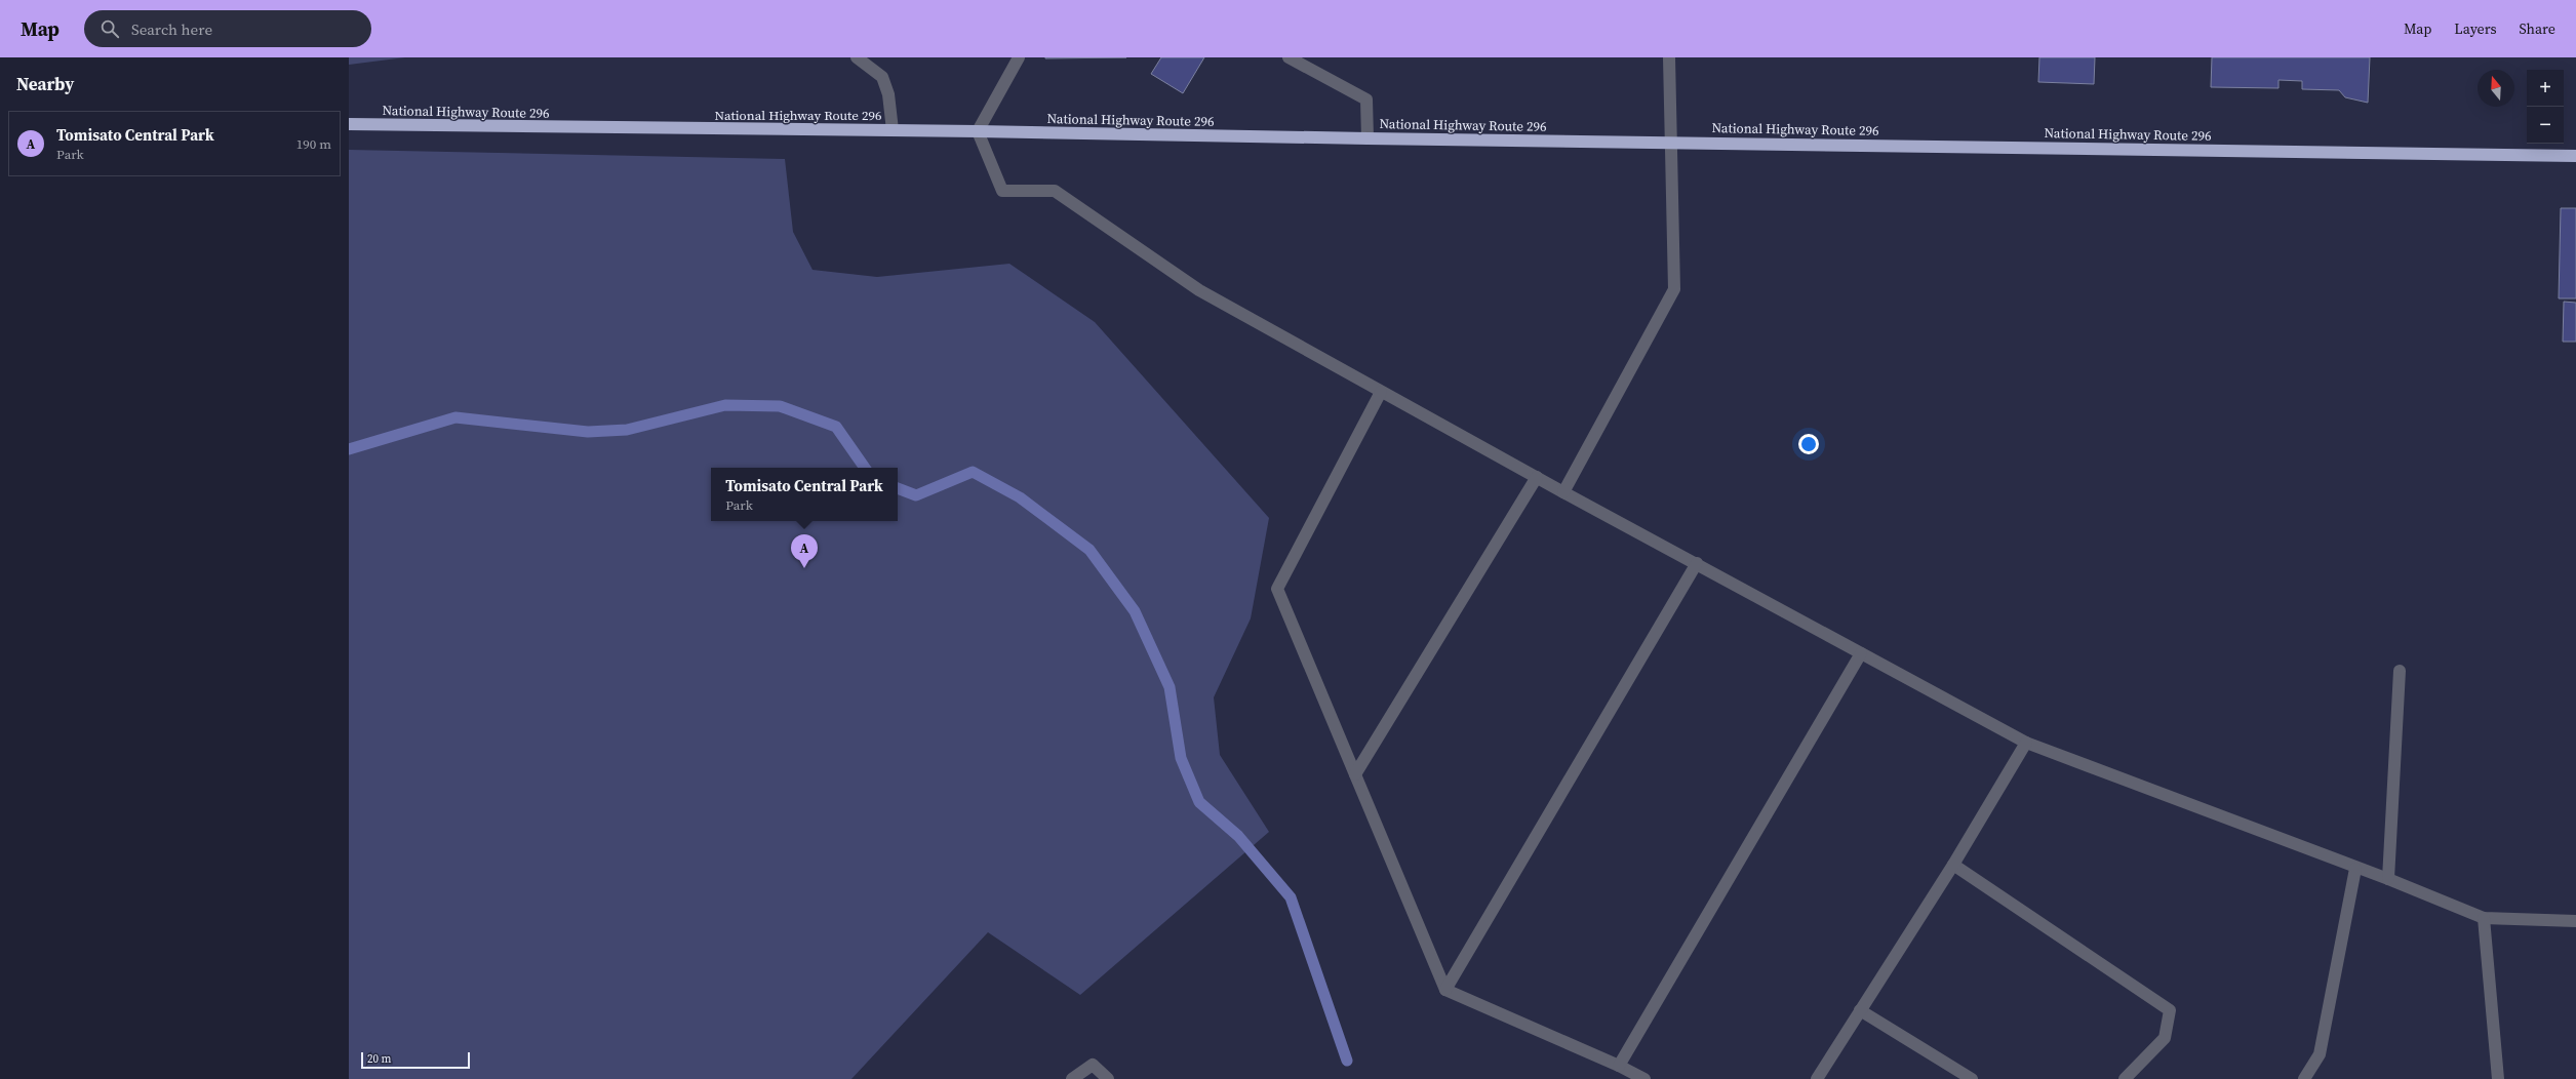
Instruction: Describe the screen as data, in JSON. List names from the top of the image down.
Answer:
{
  "streets": {
    "highway": ["National Highway Route 296"]
  },
  "scale_bar": "20 m",
  "north": "top",
  "page": {
    "header": "Map",
    "search": "Search here",
    "nav": ["Map", "Layers", "Share"],
    "heading": "Nearby",
    "map_buttons": ["+", "−"],
    "list": [
      {
        "mark": "A",
        "name": "Tomisato Central Park",
        "note": "Park",
        "value": "190 m"
      }
    ],
    "popup": ["Tomisato Central Park", "Park"],
    "pins": "A",
    "scale": "20 m"
  }
}
